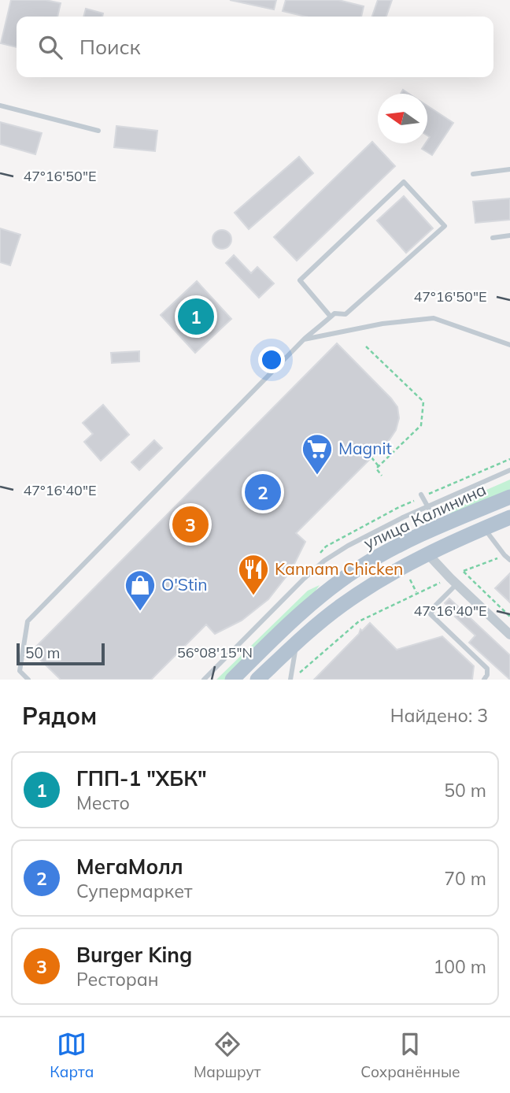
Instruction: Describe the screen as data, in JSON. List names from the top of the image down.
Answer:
{
  "streets": {
    "main road": ["улица Калинина"]
  },
  "places": {
    "supermarket": ["Magnit"],
    "restaurant": ["Kannam Chicken"],
    "shop": ["O'Stin"]
  },
  "scale_bar": "50 m",
  "north": "left",
  "page": {
    "search": "Поиск",
    "pins": ["1", "2", "3"],
    "scale": "50 m",
    "heading": ["Рядом", "Найдено: 3"],
    "list": [
      {
        "mark": "1",
        "name": "ГПП-1 \"ХБК\"",
        "note": "Место",
        "value": "50 m"
      },
      {
        "mark": "2",
        "name": "МегаМолл",
        "note": "Супермаркет",
        "value": "70 m"
      },
      {
        "mark": "3",
        "name": "Burger King",
        "note": "Ресторан",
        "value": "100 m"
      }
    ],
    "nav": ["Карта", "Маршрут", "Сохранённые"]
  },
  "coordinates": ["47°16'50\"E", "47°16'40\"E", "56°08'15\"N"]
}
